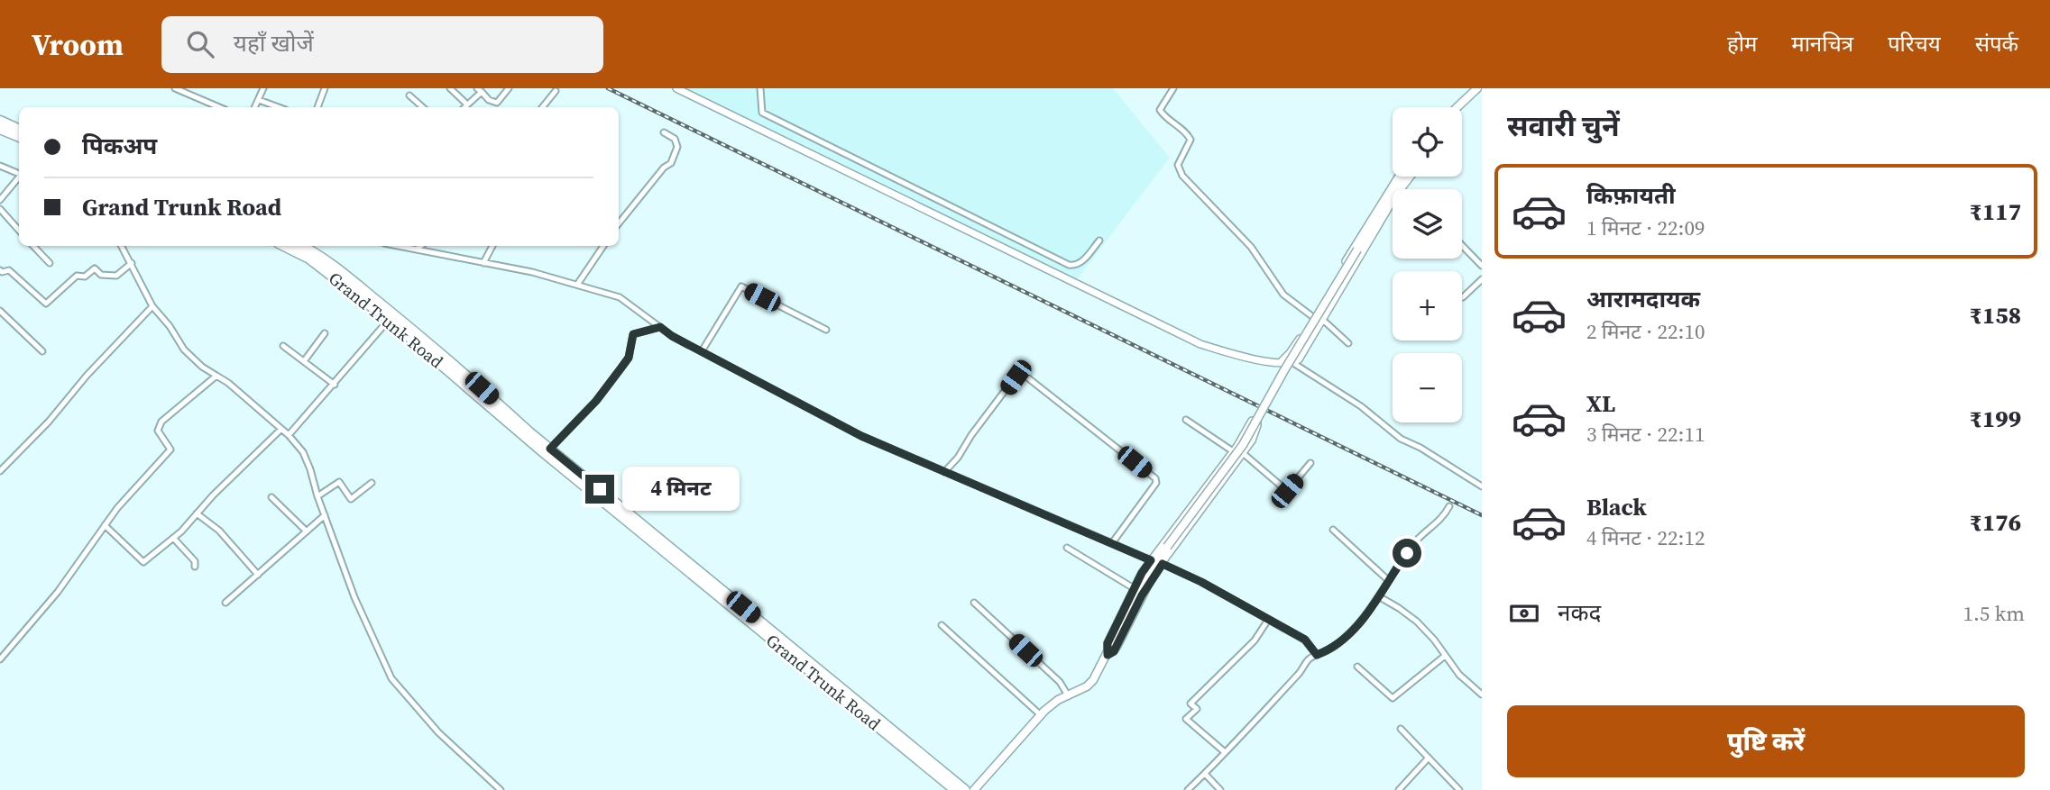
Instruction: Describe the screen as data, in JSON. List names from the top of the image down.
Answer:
{
  "streets": {
    "highway": ["Grand Trunk Road"]
  },
  "page": {
    "header": "Vroom",
    "search": "यहाँ खोजें",
    "nav": [
      "होम",
      "मानचित्र",
      "परिचय",
      "संपर्क"
    ],
    "heading": "सवारी चुनें",
    "map_buttons": ["+", "−"],
    "banner": ["पिकअप", "Grand Trunk Road"],
    "list": [
      {
        "name": "किफ़ायती",
        "note": "1 मिनट · 22:09",
        "value": "₹117"
      },
      {
        "name": "आरामदायक",
        "note": "2 मिनट · 22:10",
        "value": "₹158"
      },
      {
        "name": "XL",
        "note": "3 मिनट · 22:11",
        "value": "₹199"
      },
      {
        "name": "Black",
        "note": "4 मिनट · 22:12",
        "value": "₹176"
      }
    ],
    "bubble": "4 मिनट",
    "pay": ["नकद", "1.5 km"],
    "buttons": "पुष्टि करें"
  }
}
